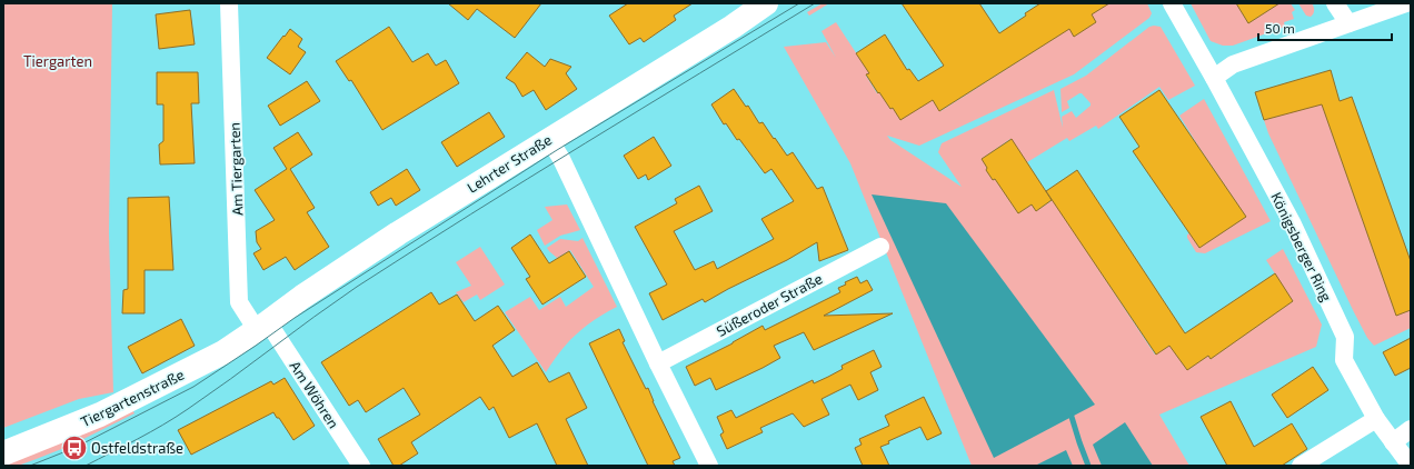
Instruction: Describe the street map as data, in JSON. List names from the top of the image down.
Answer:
{
  "streets": {
    "main road": ["Lehrter Straße", "Tiergartenstraße"],
    "street": [
      "Am Tiergarten",
      "Königsberger Ring",
      "Süßeroder Straße",
      "Am Wöhren"
    ]
  },
  "crossings": [
    ["Lehrter Straße", "Am Tiergarten"],
    ["Lehrter Straße", "Am Wöhren"],
    ["Lehrter Straße", "Tiergartenstraße"],
    ["Am Tiergarten", "Am Wöhren"],
    ["Am Tiergarten", "Tiergartenstraße"],
    ["Am Wöhren", "Tiergartenstraße"]
  ],
  "parks": ["Tiergarten"],
  "places": {
    "bus stop": ["Ostfeldstraße"]
  },
  "scale_bar": "50 m"
}
